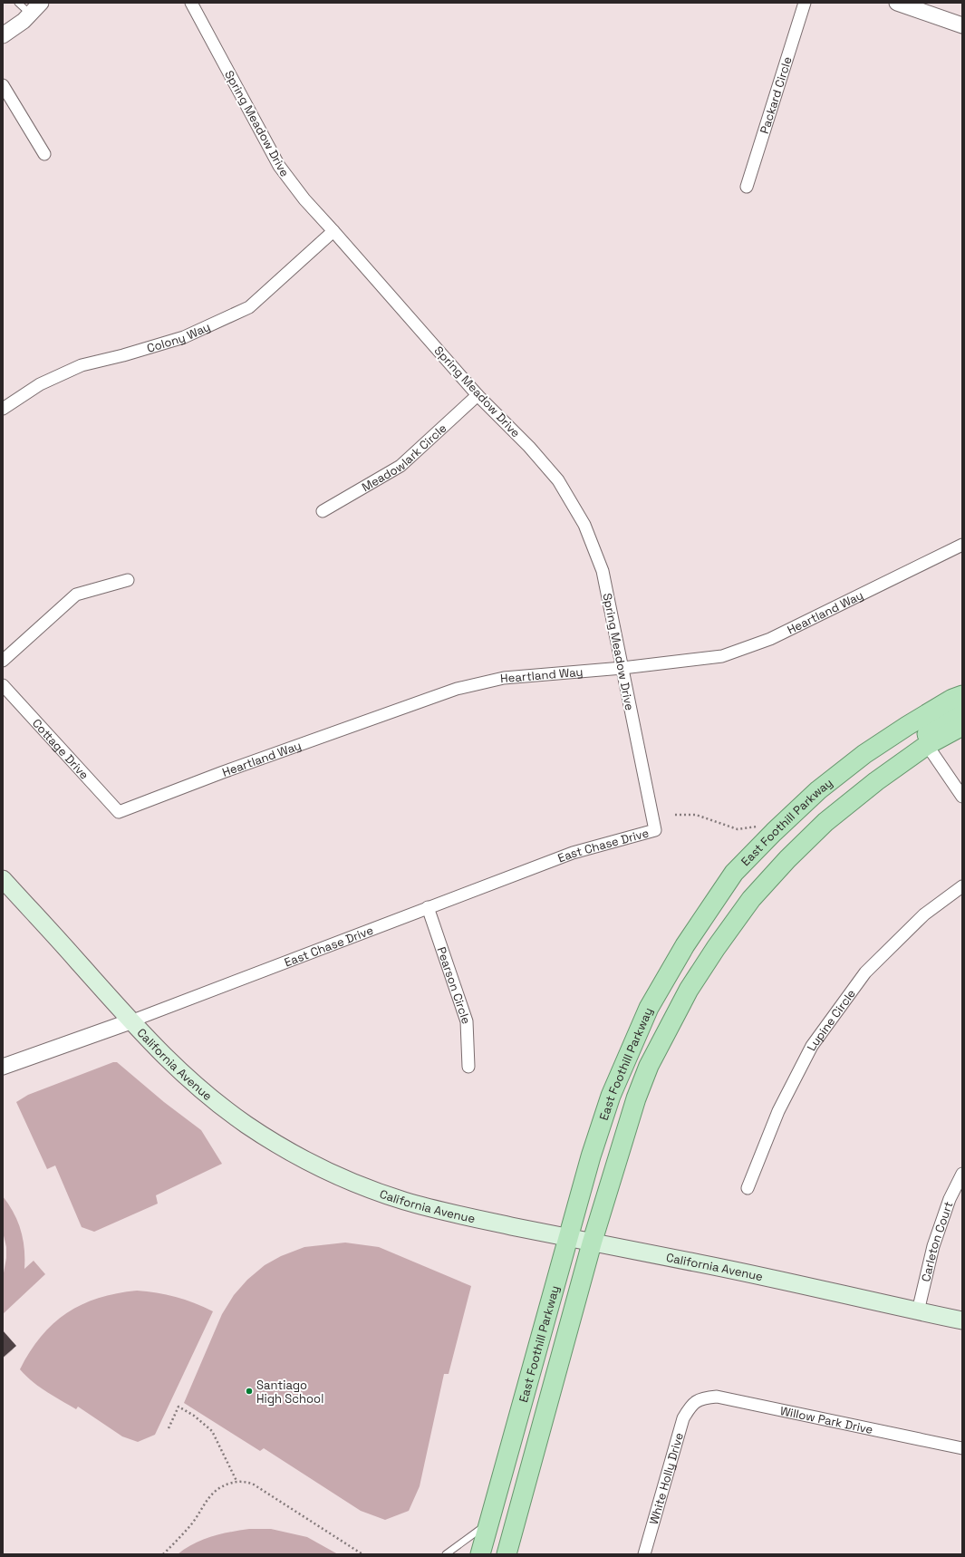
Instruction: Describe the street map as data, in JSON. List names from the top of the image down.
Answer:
{
  "streets": {
    "main road": ["East Foothill Parkway", "California Avenue"],
    "street": [
      "Packard Circle",
      "Spring Meadow Drive",
      "Colony Way",
      "Meadowlark Circle",
      "Heartland Way",
      "Cottage Drive",
      "East Chase Drive",
      "Pearson Circle",
      "Lupine Circle",
      "Carleton Court",
      "Willow Park Drive",
      "White Holly Drive"
    ]
  },
  "crossings": [
    ["Spring Meadow Drive", "Colony Way"],
    ["Spring Meadow Drive", "Meadowlark Circle"],
    ["Spring Meadow Drive", "Heartland Way"],
    ["Spring Meadow Drive", "East Chase Drive"],
    ["Heartland Way", "Cottage Drive"],
    ["East Foothill Parkway", "California Avenue"],
    ["East Chase Drive", "Pearson Circle"],
    ["East Chase Drive", "California Avenue"],
    ["California Avenue", "Carleton Court"],
    ["Willow Park Drive", "White Holly Drive"]
  ],
  "places": ["Santiago High School"]
}
